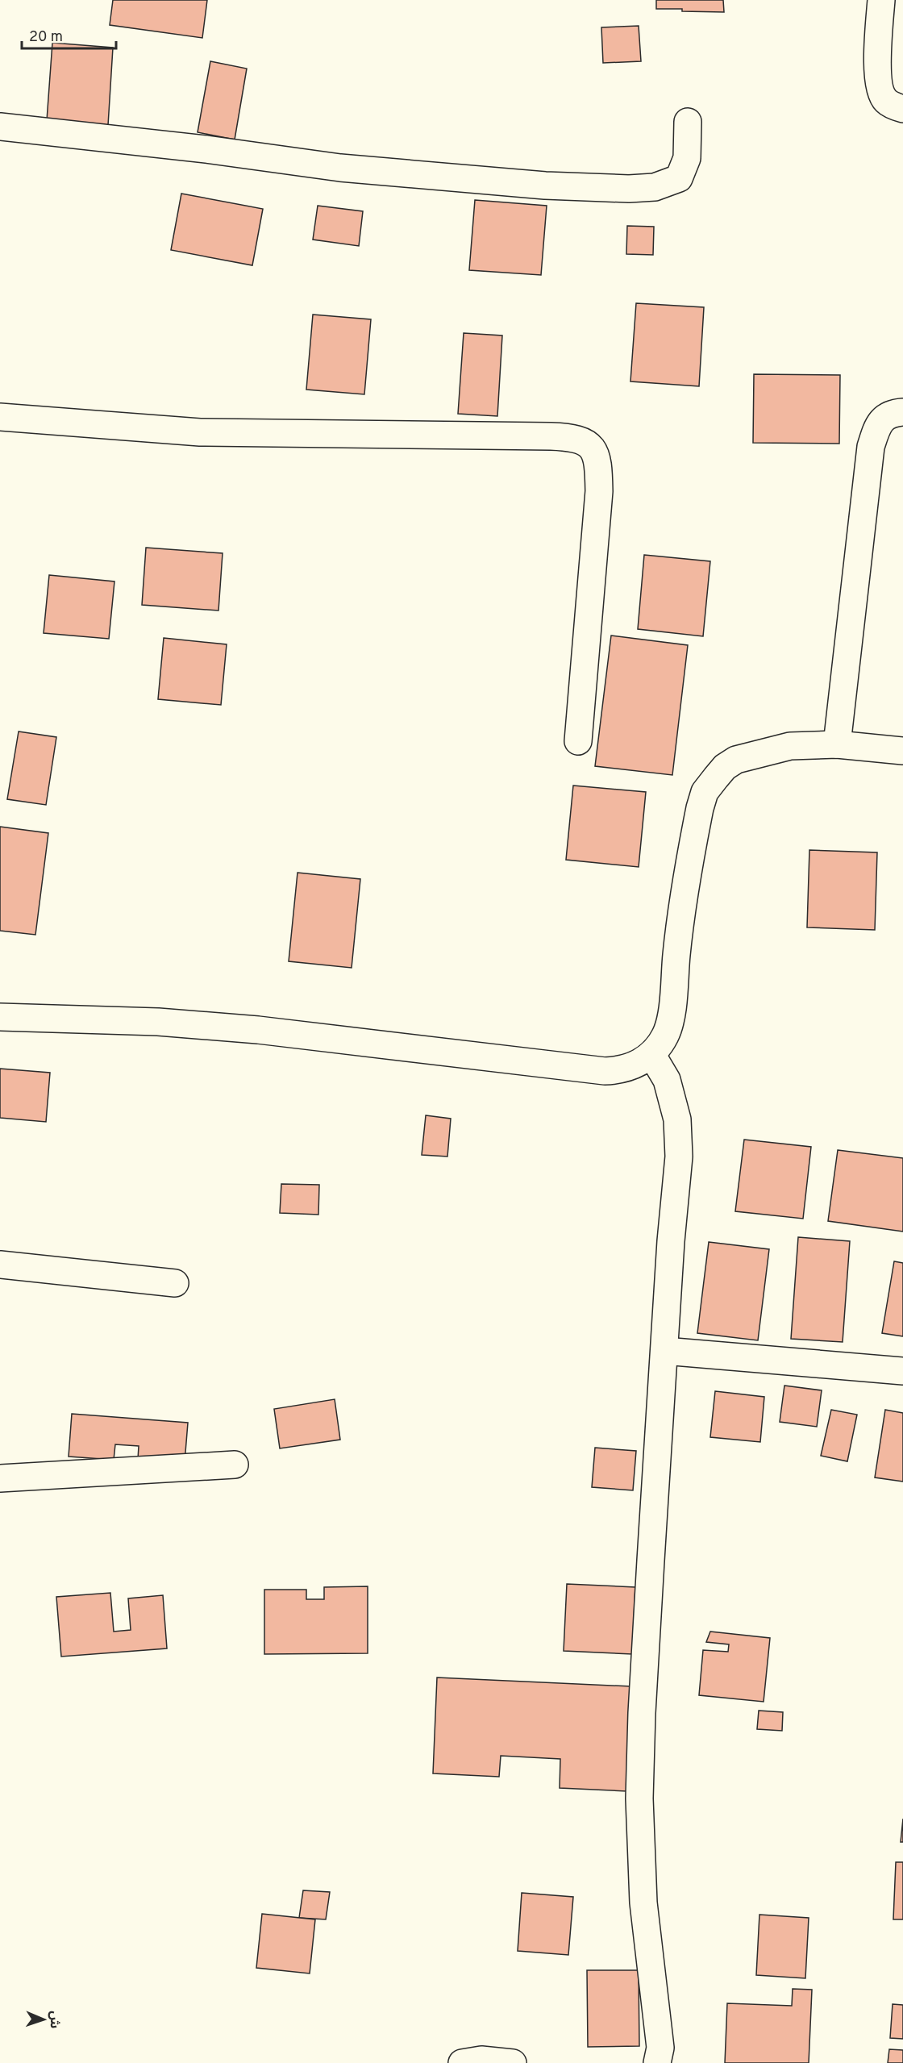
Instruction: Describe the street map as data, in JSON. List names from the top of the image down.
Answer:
{
  "scale_bar": "20 m",
  "north": "right"
}
